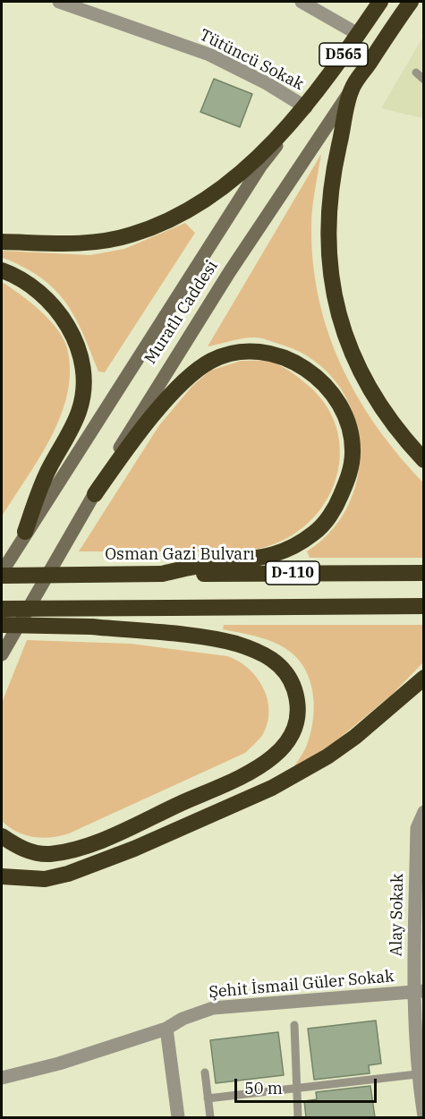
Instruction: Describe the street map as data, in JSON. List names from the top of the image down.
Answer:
{
  "streets": {
    "highway": [
      "D565",
      "Muratlı Caddesi",
      "Osman Gazi Bulvarı",
      "D-110"
    ],
    "street": ["Tütüncü Sokak", "Alay Sokak", "Şehit İsmail Güler Sokak"]
  },
  "crossings": [
    ["Tütüncü Sokak", "Muratlı Caddesi"],
    ["Muratlı Caddesi", "Osman Gazi Bulvarı"],
    ["Alay Sokak", "Şehit İsmail Güler Sokak"]
  ],
  "scale_bar": "50 m"
}
